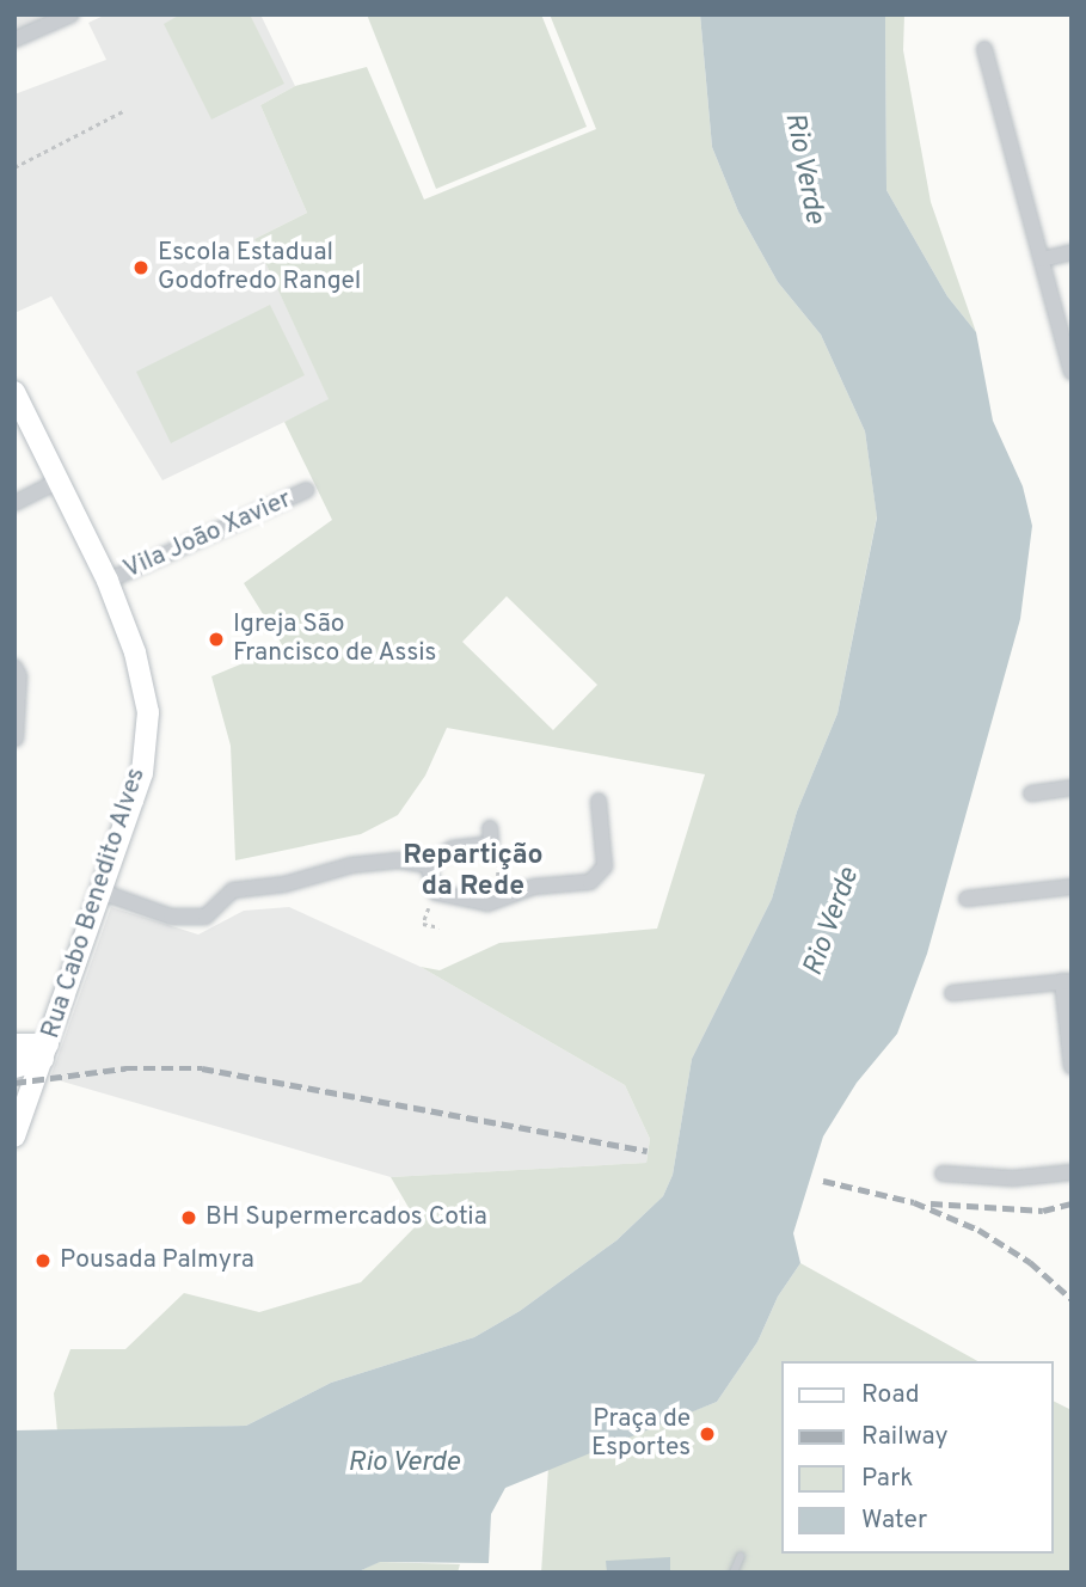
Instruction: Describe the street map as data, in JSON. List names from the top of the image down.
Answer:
{
  "streets": {
    "main road": ["Rua Cabo Benedito Alves"],
    "street": ["Vila João Xavier"]
  },
  "crossings": [
    ["Vila João Xavier", "Rua Cabo Benedito Alves"]
  ],
  "districts": ["Repartição da Rede"],
  "water": ["Rio Verde"],
  "places": [
    "Escola Estadual Godofredo Rangel",
    "Igreja São Francisco de Assis",
    "BH Supermercados Cotia",
    "Pousada Palmyra",
    "Praça de Esportes"
  ],
  "legend": [
    "Road",
    "Railway",
    "Park",
    "Water"
  ]
}
